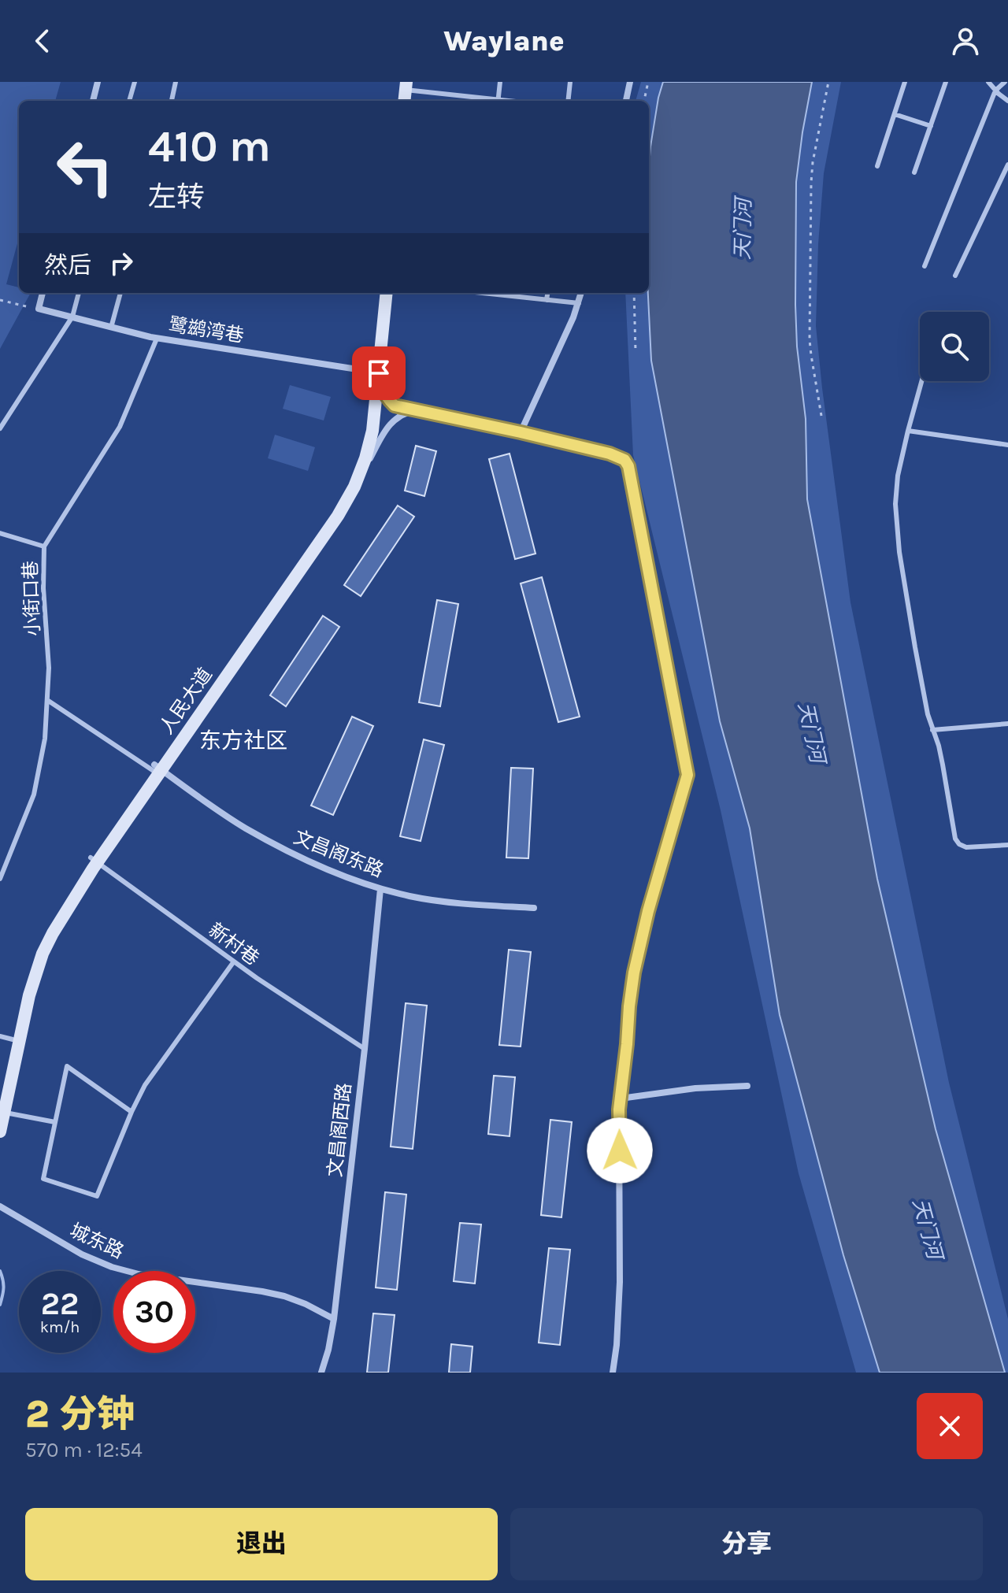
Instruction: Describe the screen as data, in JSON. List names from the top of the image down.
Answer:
{
  "streets": {
    "main road": ["人民大道"],
    "street": [
      "鹭鹚湾巷",
      "文昌阁东路",
      "文昌阁西路",
      "城东路"
    ],
    "lane": ["小街口巷", "新村巷"]
  },
  "crossings": [
    ["鹭鹚湾巷", "小街口巷"],
    ["鹭鹚湾巷", "人民大道"],
    ["人民大道", "文昌阁东路"],
    ["人民大道", "新村巷"],
    ["文昌阁东路", "文昌阁西路"],
    ["新村巷", "文昌阁西路"],
    ["文昌阁西路", "城东路"]
  ],
  "districts": ["东方社区"],
  "water": ["天门河"],
  "page": {
    "header": "Waylane",
    "turn": ["410 m", "左转"],
    "then": "然后",
    "speed": "22 km/h",
    "limit": "30",
    "heading": ["2 分钟", "570 m · 12:54"],
    "buttons": ["退出", "分享"]
  }
}
